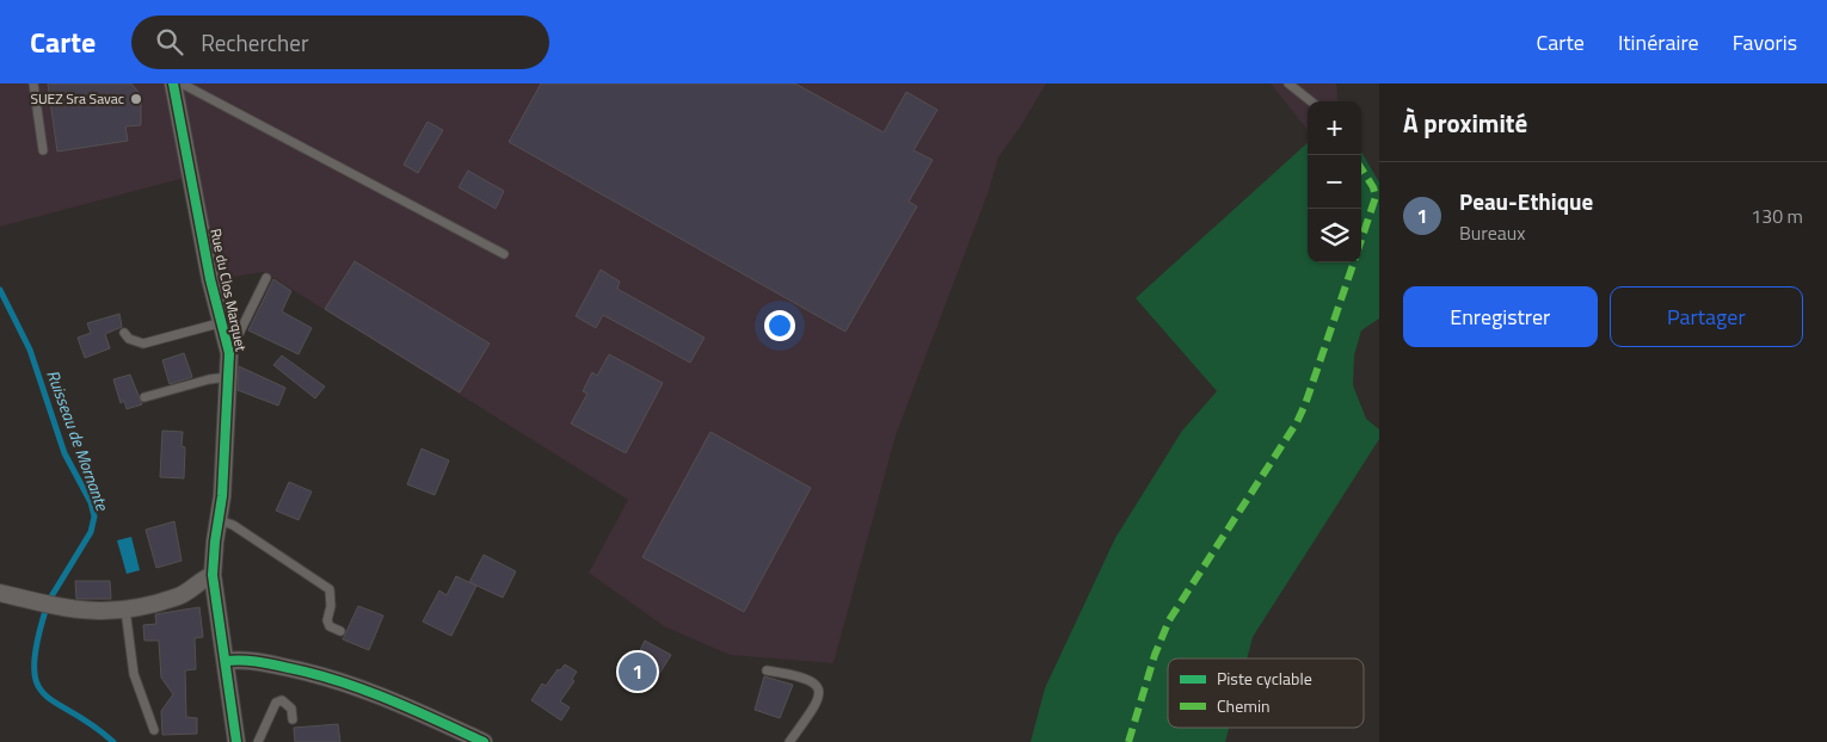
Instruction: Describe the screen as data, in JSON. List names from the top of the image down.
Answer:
{
  "streets": {
    "street": ["Rue du Clos Marquet"]
  },
  "water": ["Ruisseau de Mornante"],
  "places": ["SUEZ Sra Savac"],
  "legend": ["Piste cyclable", "Chemin"],
  "page": {
    "header": "Carte",
    "search": "Rechercher",
    "nav": ["Carte", "Itinéraire", "Favoris"],
    "heading": "À proximité",
    "map_buttons": ["+", "−"],
    "list": [
      {
        "mark": "1",
        "name": "Peau-Ethique",
        "note": "Bureaux",
        "value": "130 m"
      }
    ],
    "buttons": ["Enregistrer", "Partager"],
    "pins": "1"
  }
}
